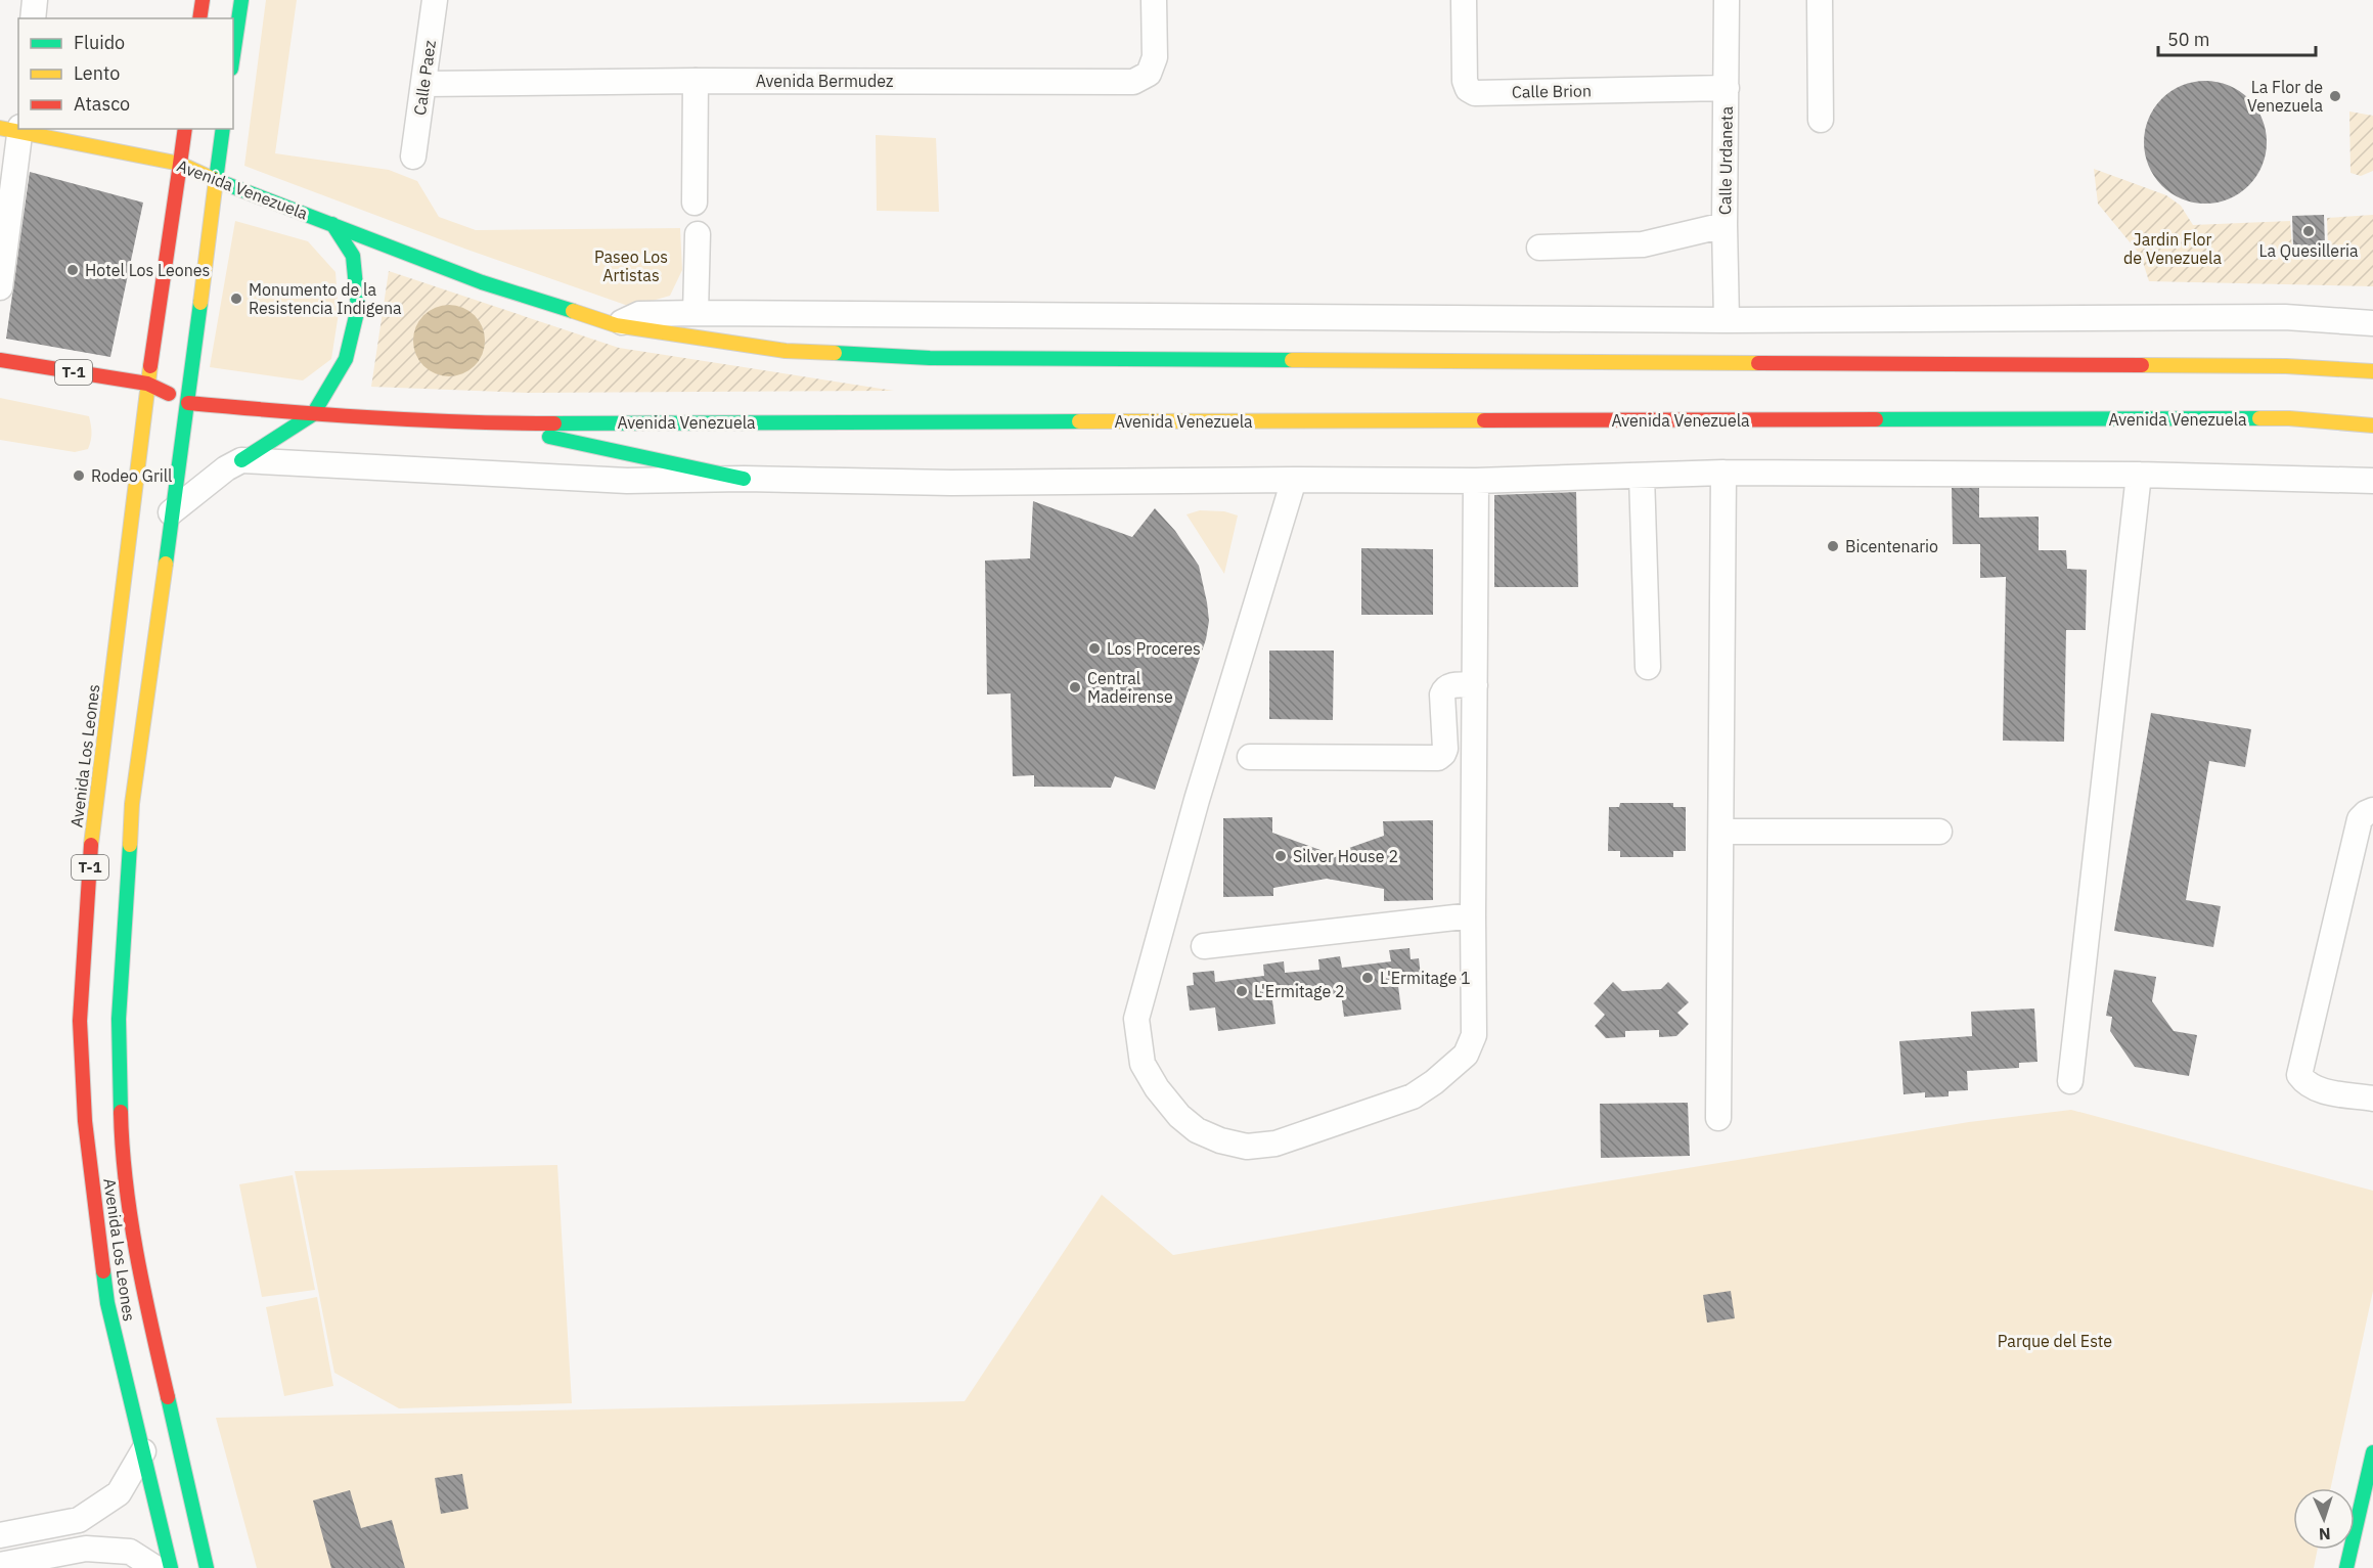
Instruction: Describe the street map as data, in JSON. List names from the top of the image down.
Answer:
{
  "streets": {
    "street": [
      "Calle Paez",
      "Avenida Bermudez",
      "Calle Brion",
      "Calle Urdaneta",
      "Avenida Venezuela",
      "T-1",
      "Avenida Los Leones"
    ]
  },
  "crossings": [
    ["Calle Paez", "Avenida Bermudez"],
    ["Calle Brion", "Calle Urdaneta"],
    ["Avenida Venezuela", "Avenida Los Leones"]
  ],
  "parks": ["Jardin Flor de Venezuela", "Paseo Los Artistas", "Parque del Este"],
  "places": [
    "La Flor de Venezuela",
    "La Quesilleria",
    "Hotel Los Leones",
    "Monumento de la Resistencia Indigena",
    "Rodeo Grill",
    "Bicentenario",
    "Los Proceres",
    "Central Madeirense",
    "Silver House 2",
    "L'Ermitage 1",
    "L'Ermitage 2"
  ],
  "legend": ["Fluido", "Lento", "Atasco"],
  "scale_bar": "50 m",
  "north": "bottom"
}
